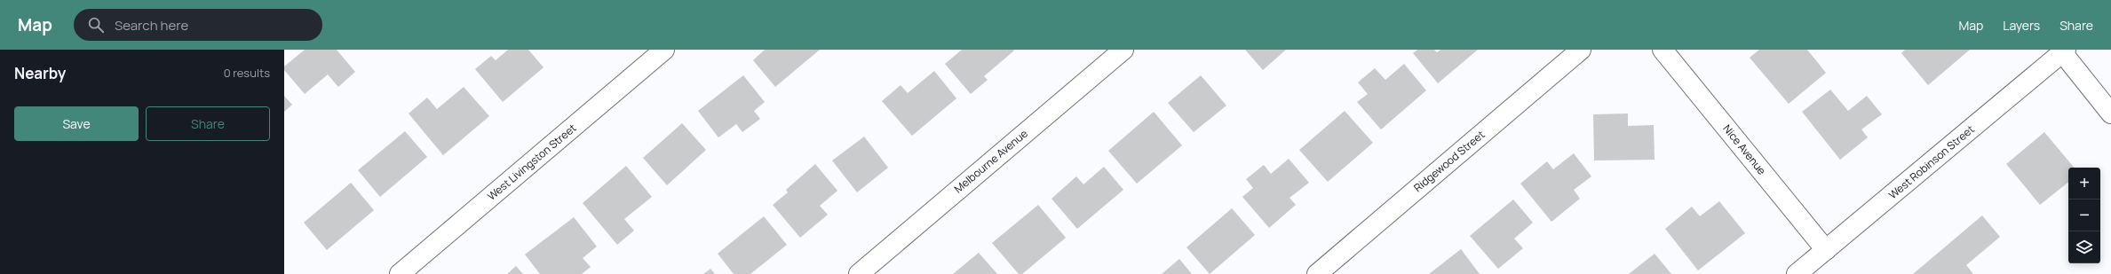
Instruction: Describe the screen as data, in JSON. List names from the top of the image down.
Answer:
{
  "streets": {
    "street": [
      "Nice Avenue",
      "Melbourne Avenue",
      "Ridgewood Street",
      "West Livingston Street",
      "West Robinson Street"
    ]
  },
  "crossings": [
    ["Nice Avenue", "West Robinson Street"]
  ],
  "page": {
    "header": "Map",
    "search": "Search here",
    "nav": ["Map", "Layers", "Share"],
    "heading": ["Nearby", "0 results"],
    "buttons": ["Save", "Share"],
    "map_buttons": ["+", "−"]
  }
}
